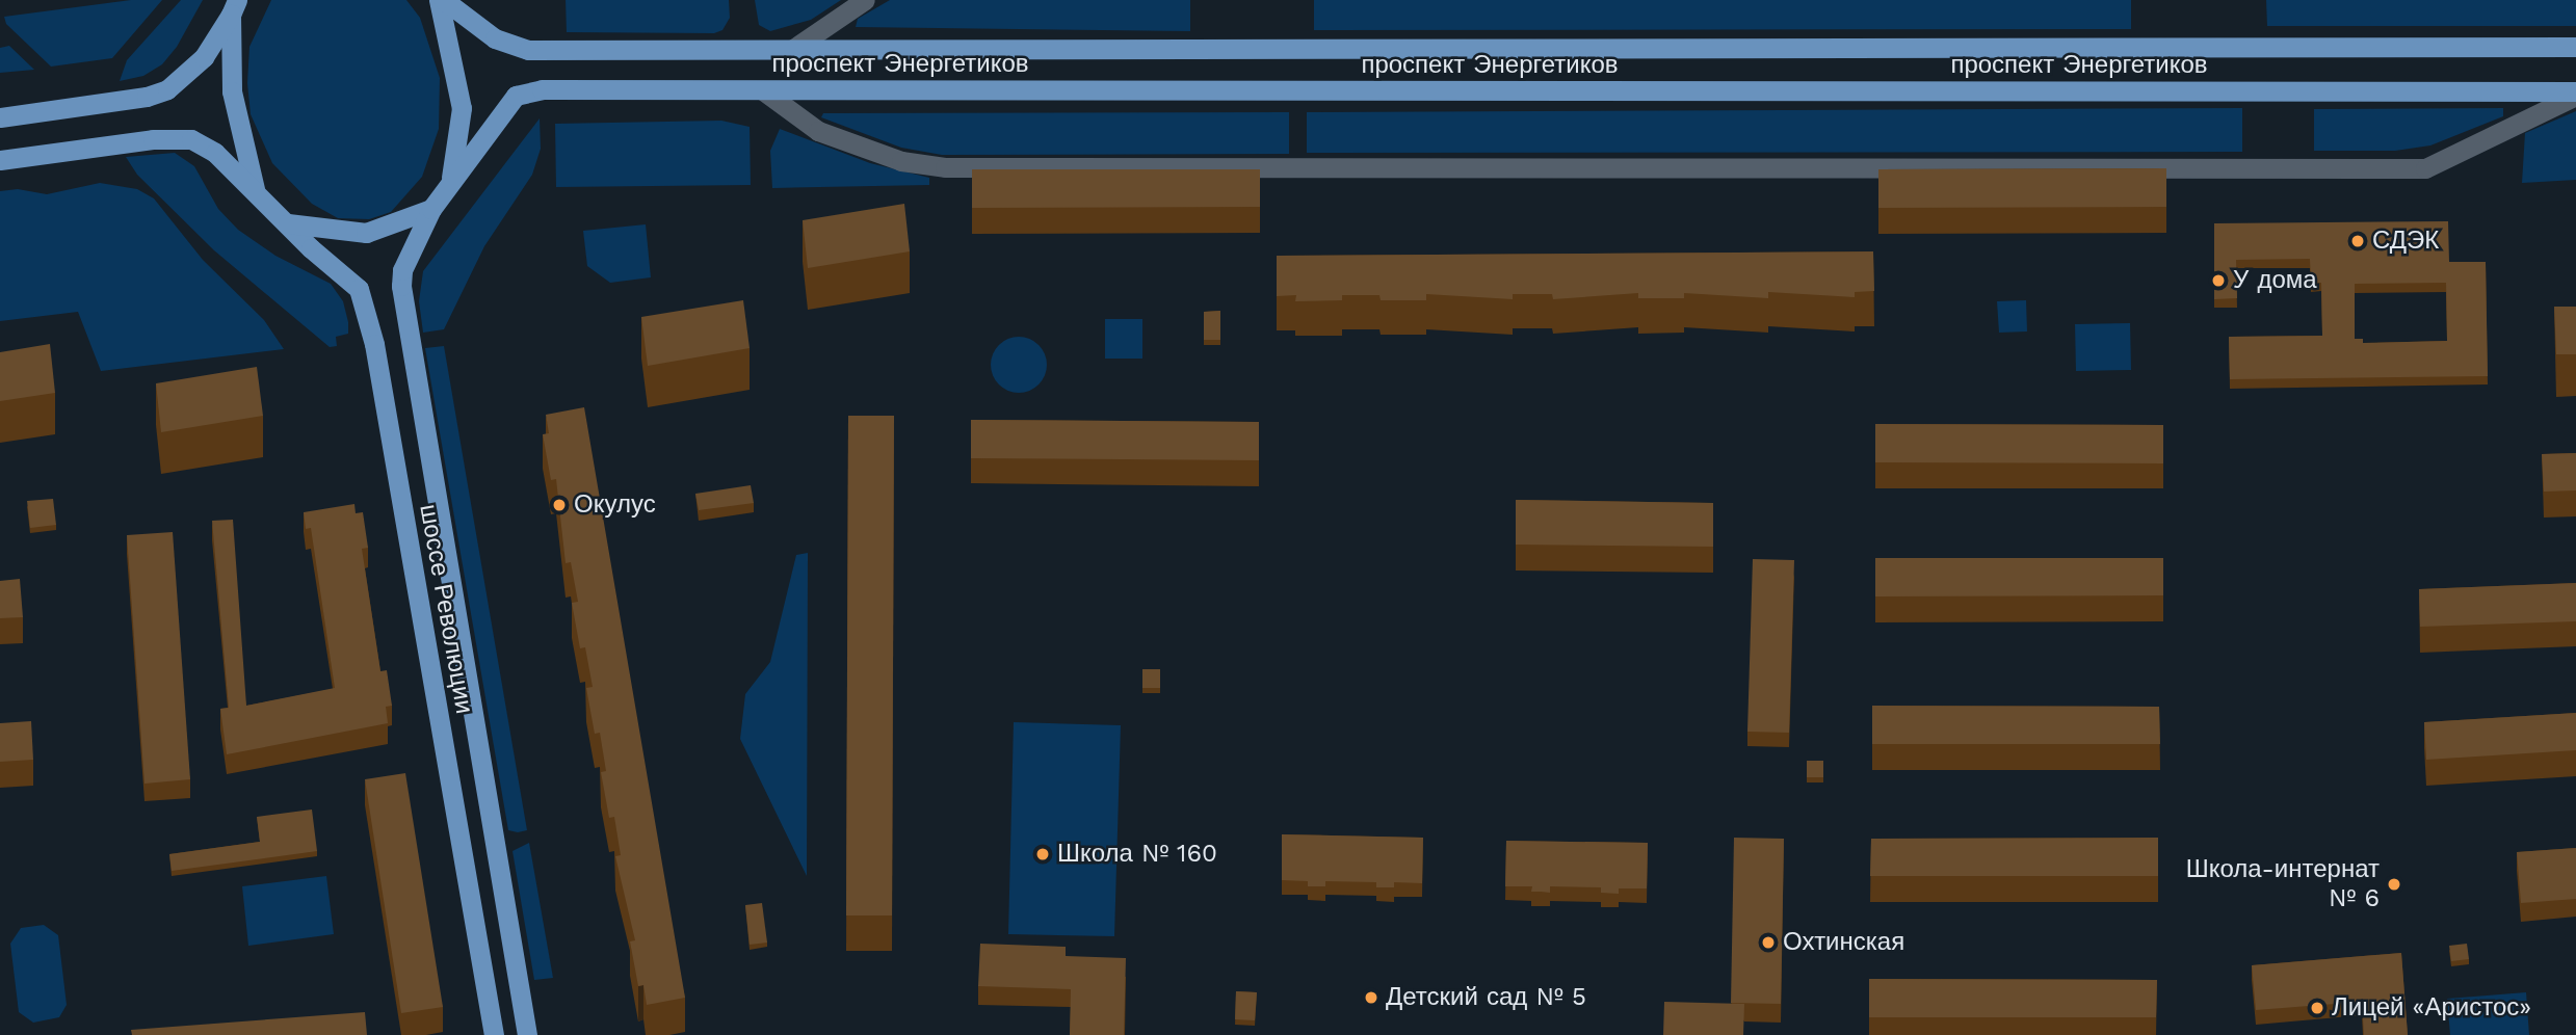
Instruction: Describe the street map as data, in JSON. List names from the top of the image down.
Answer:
{
  "streets": {
    "main road": ["проспект Энергетиков", "шоссе Революции"]
  },
  "crossings": [
    ["проспект Энергетиков", "шоссе Революции"]
  ],
  "places": [
    "СДЭК",
    "У дома",
    "Окулус",
    "Школа № 160",
    "Школа-интернат № 6",
    "Охтинская",
    "Детский сад № 5",
    "Лицей «Аристос»"
  ]
}
